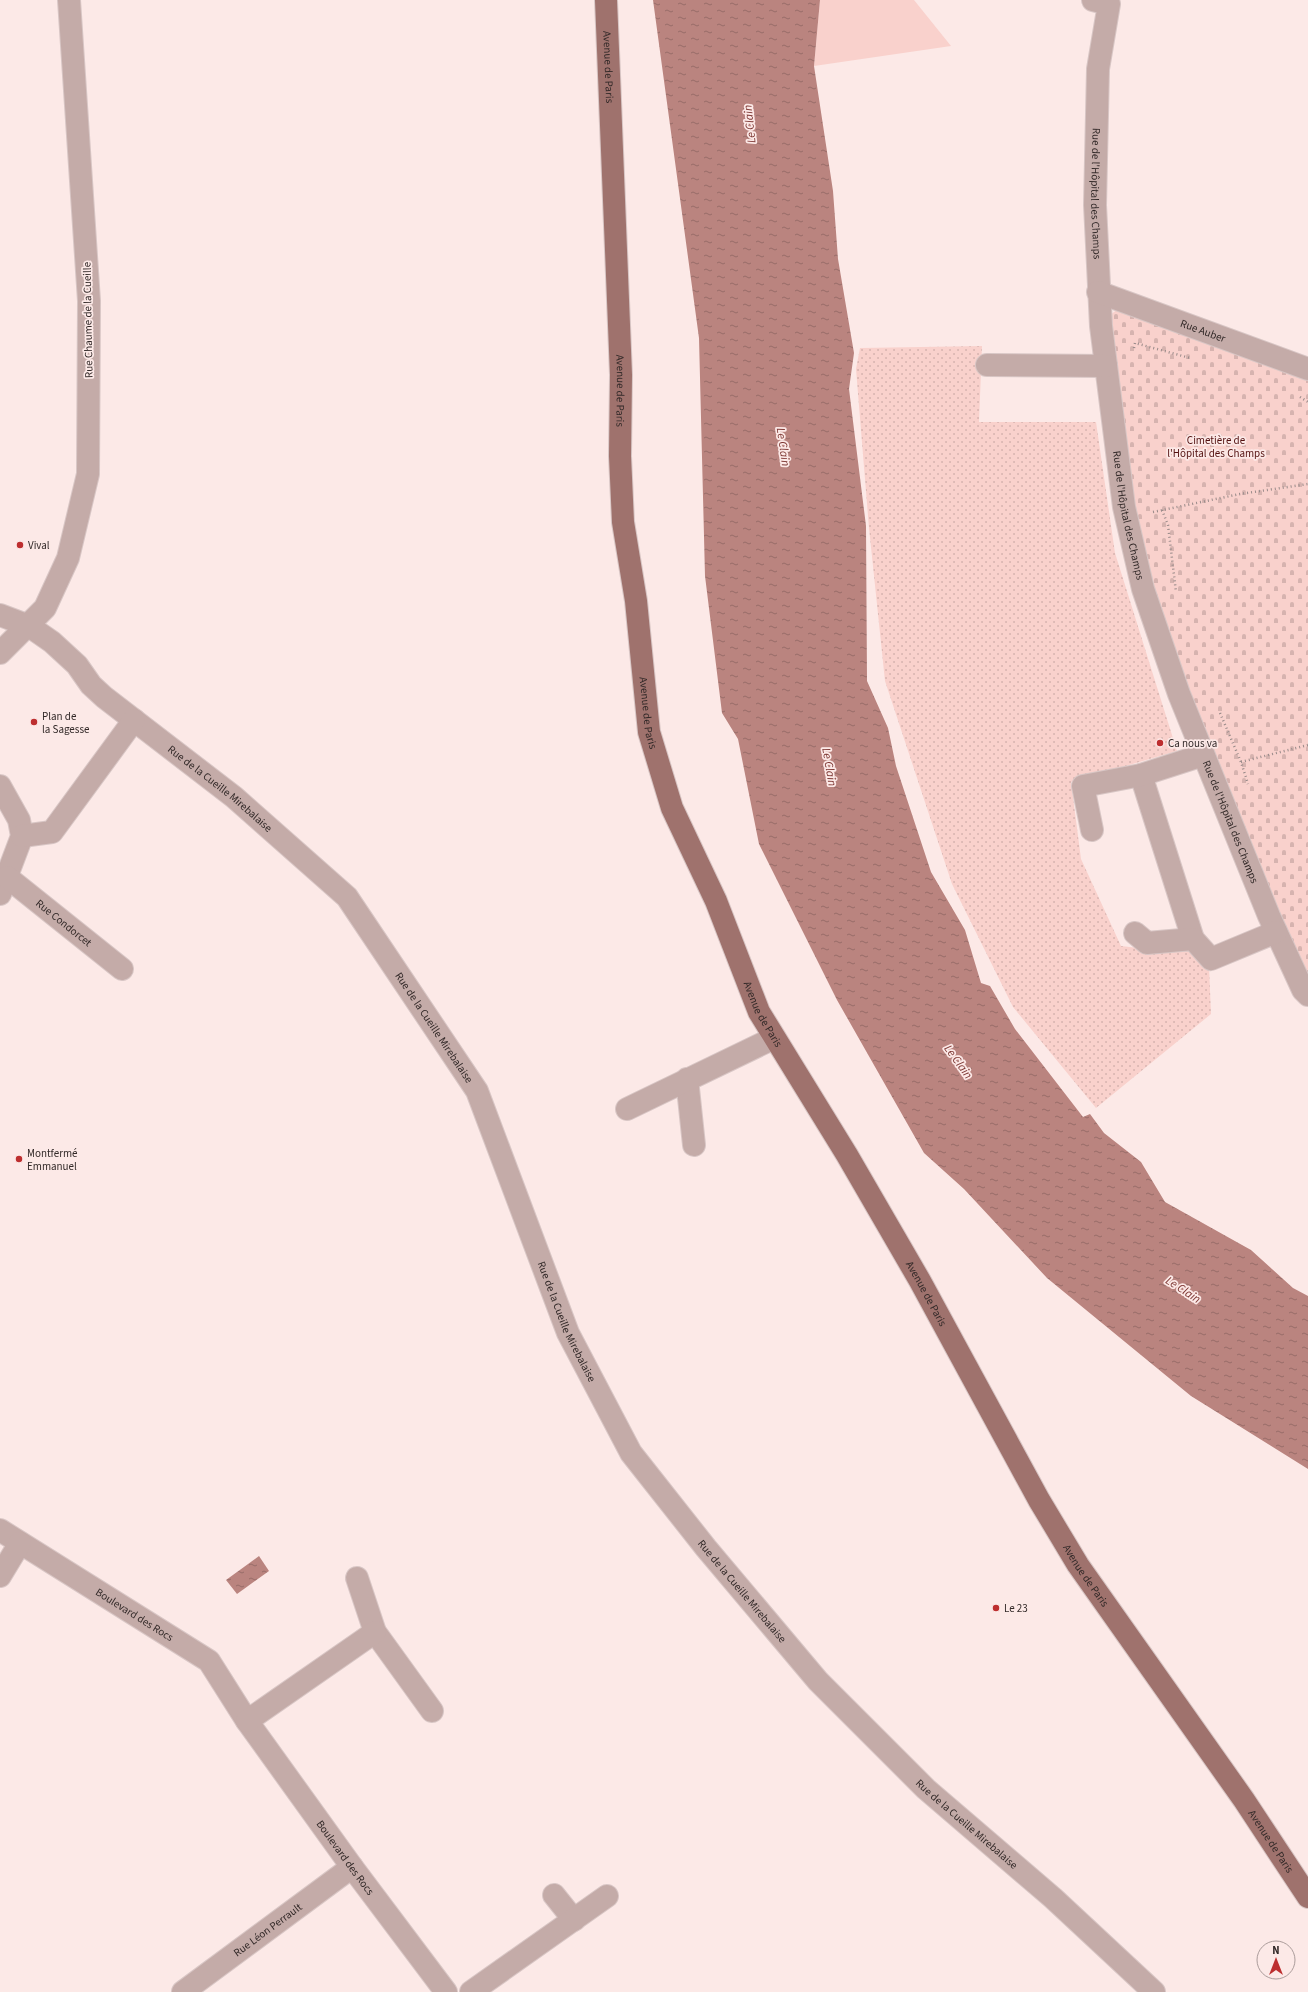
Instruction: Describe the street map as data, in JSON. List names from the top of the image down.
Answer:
{
  "streets": {
    "main road": ["Avenue de Paris"],
    "street": [
      "Rue de l'Hôpital des Champs",
      "Rue Chaume de la Cueille",
      "Rue Auber",
      "Rue de la Cueille Mirebalaise",
      "Rue Condorcet",
      "Boulevard des Rocs",
      "Rue Léon Perrault"
    ]
  },
  "crossings": [
    ["Rue de l'Hôpital des Champs", "Rue Auber"],
    ["Rue Chaume de la Cueille", "Rue de la Cueille Mirebalaise"],
    ["Boulevard des Rocs", "Rue Léon Perrault"]
  ],
  "water": ["Le Clain"],
  "parks": ["Cimetière de l'Hôpital des Champs"],
  "places": [
    "Vival",
    "Plan de la Sagesse",
    "Ca nous va",
    "Montfermé Emmanuel",
    "Le 23"
  ],
  "north": "top"
}
